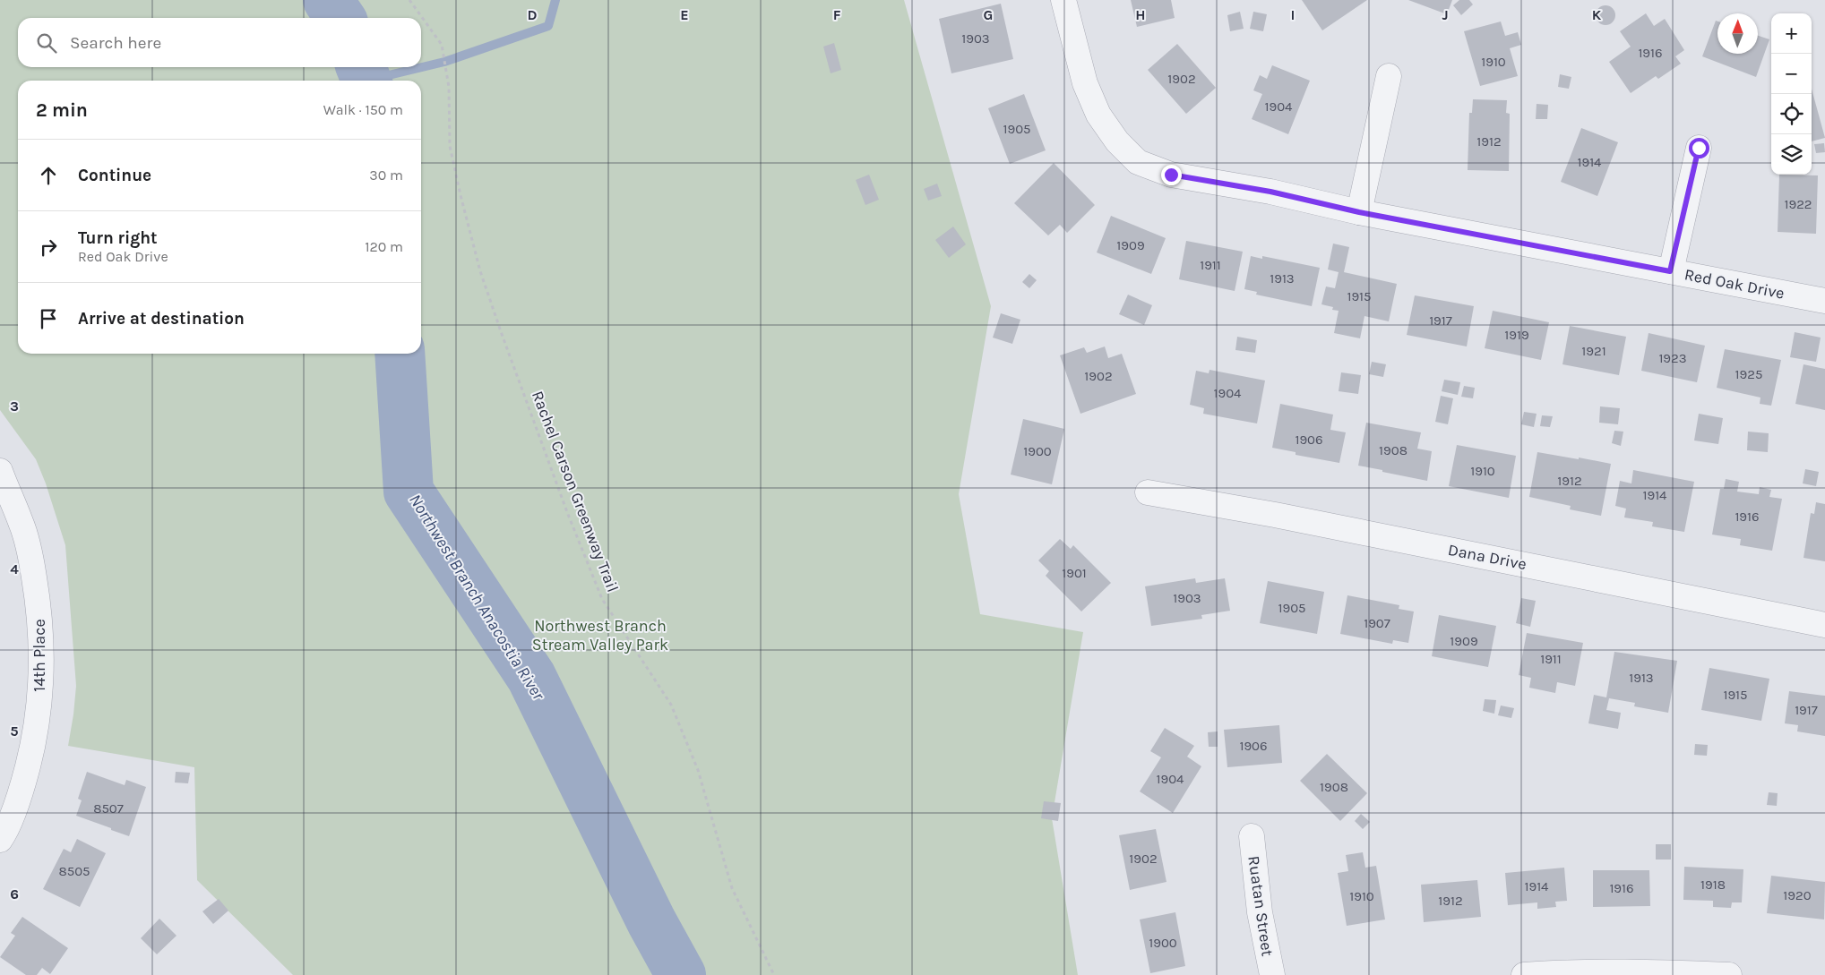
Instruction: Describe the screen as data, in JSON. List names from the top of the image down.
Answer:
{
  "streets": {
    "street": [
      "Red Oak Drive",
      "Dana Drive",
      "14th Place",
      "Ruatan Street"
    ],
    "path": ["Rachel Carson Greenway Trail"]
  },
  "water": ["Northwest Branch Anacostia River"],
  "parks": ["Northwest Branch Stream Valley Park"],
  "house_numbers": [
    "1903",
    "1916",
    "1910",
    "1902",
    "1904",
    "1905",
    "1912",
    "1914",
    "1922",
    "1909",
    "1911",
    "1913",
    "1915",
    "1917",
    "1919",
    "1921",
    "1923",
    "1925",
    "1902",
    "1904",
    "1906",
    "1908",
    "1900",
    "1910",
    "1912",
    "1914",
    "1916",
    "1901",
    "1903",
    "1905",
    "1907",
    "1909",
    "1911",
    "1913",
    "1915",
    "1917",
    "1906",
    "1904",
    "1908",
    "8507",
    "1902",
    "8505",
    "1918",
    "1914",
    "1916",
    "1920",
    "1910",
    "1912",
    "1900"
  ],
  "north": "top",
  "page": {
    "map_buttons": ["+", "−"],
    "search": "Search here",
    "heading": ["2 min", "Walk · 150 m"],
    "list": [
      ["Continue", "30 m"],
      ["Turn right", "Red Oak Drive", "120 m"],
      "Arrive at destination"
    ]
  },
  "grid": {
    "columns": [
      "D",
      "E",
      "F",
      "G",
      "H",
      "I",
      "J",
      "K"
    ],
    "rows": [
      "3",
      "4",
      "5",
      "6"
    ]
  }
}
